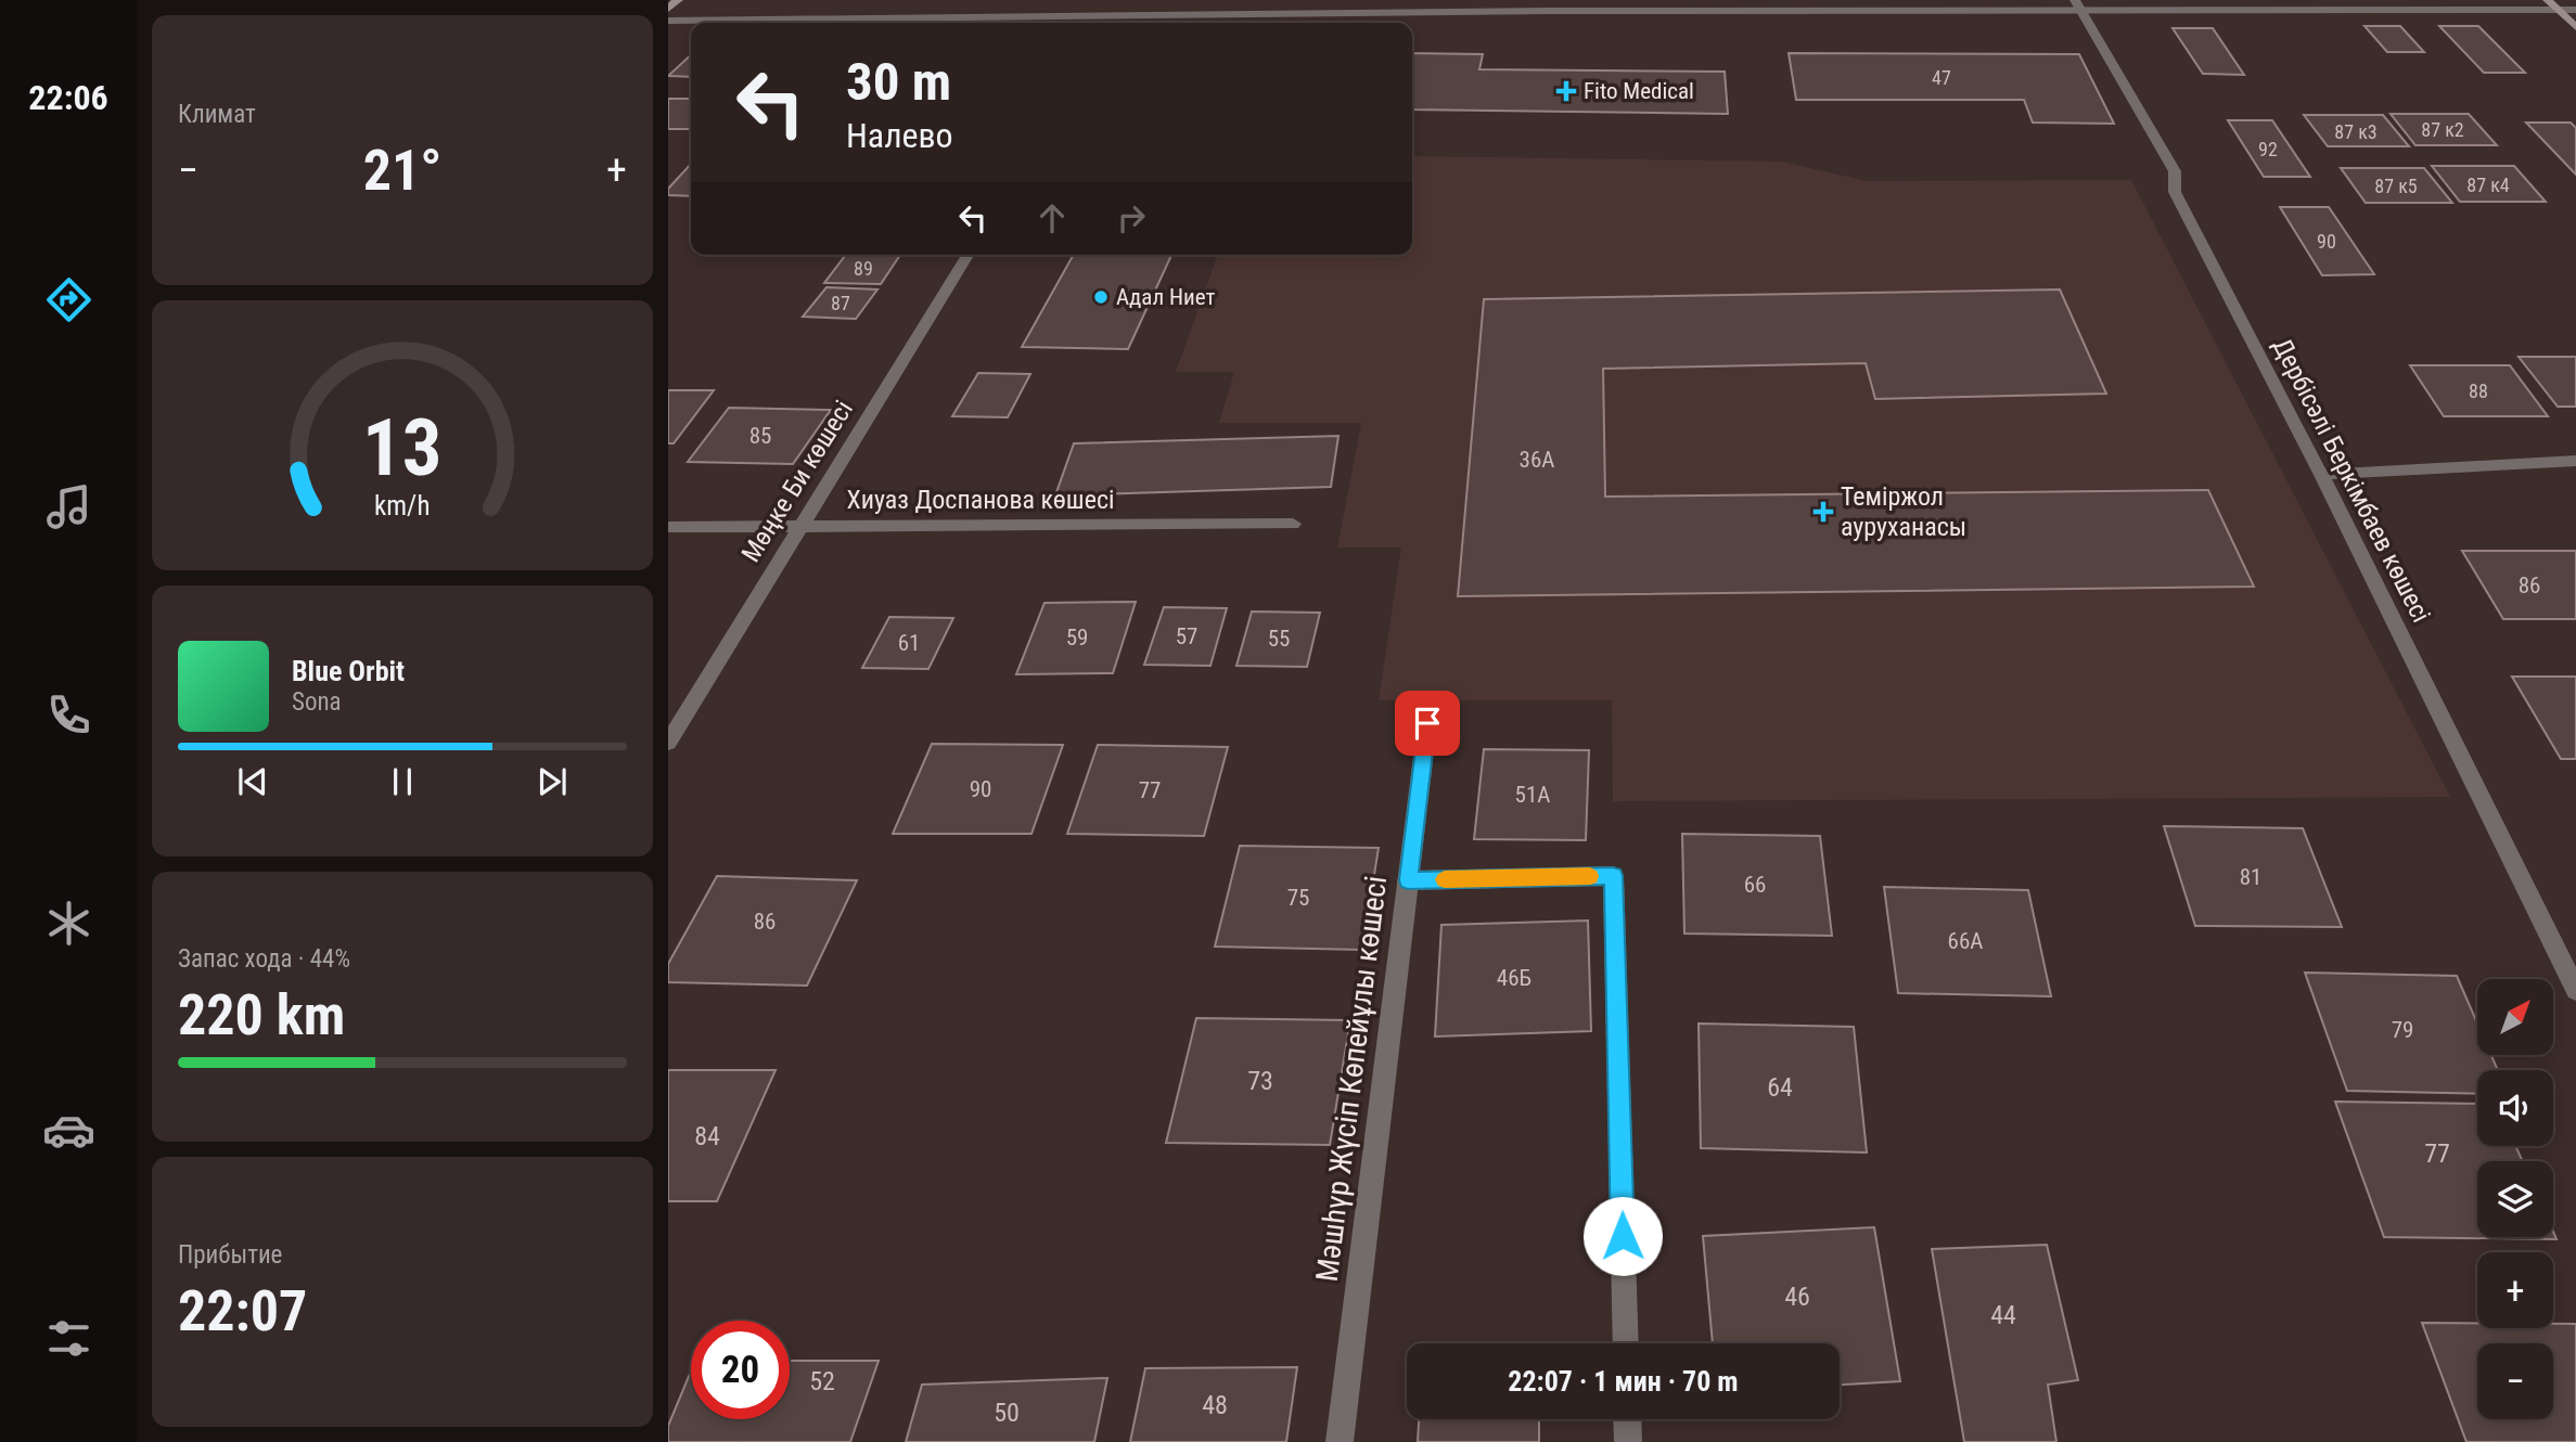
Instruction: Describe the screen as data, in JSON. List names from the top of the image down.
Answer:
{
  "streets": {
    "street": [
      "Дербісәлі Беркімбаев көшесі",
      "Мөңке Би көшесі",
      "Хиуаз Доспанова көшесі",
      "Мәшһүр Жүсіп Көпейұлы көшесі"
    ]
  },
  "crossings": [
    ["Мөңке Би көшесі", "Хиуаз Доспанова көшесі"]
  ],
  "places": {
    "health": ["Fito Medical", "Теміржол ауруханасы"],
    "other": ["Адал Ниет"]
  },
  "house_numbers": [
    "47",
    "87 к2",
    "87 к3",
    "92",
    "87 к4",
    "87 к5",
    "90",
    "89",
    "87",
    "88",
    "85",
    "36А",
    "86",
    "57",
    "59",
    "55",
    "61",
    "90",
    "77",
    "51А",
    "81",
    "66",
    "75",
    "86",
    "66А",
    "46Б",
    "79",
    "73",
    "64",
    "84",
    "77",
    "46",
    "44",
    "52",
    "48",
    "50"
  ],
  "north": "top right",
  "page": {
    "tabs": "22:06",
    "tile": [
      "Климат",
      ["Запас хода · 44%", "220 km"],
      ["Прибытие", "22:07"]
    ],
    "turn": ["30 m", "Налево"],
    "heat": ["−", "21°", "+"],
    "song": ["Blue Orbit", "Sona"],
    "map_buttons": ["+", "−"],
    "limit": "20",
    "trip": "22:07 · 1 мин · 70 m",
    "gauge": ["13", "km/h"]
  }
}
